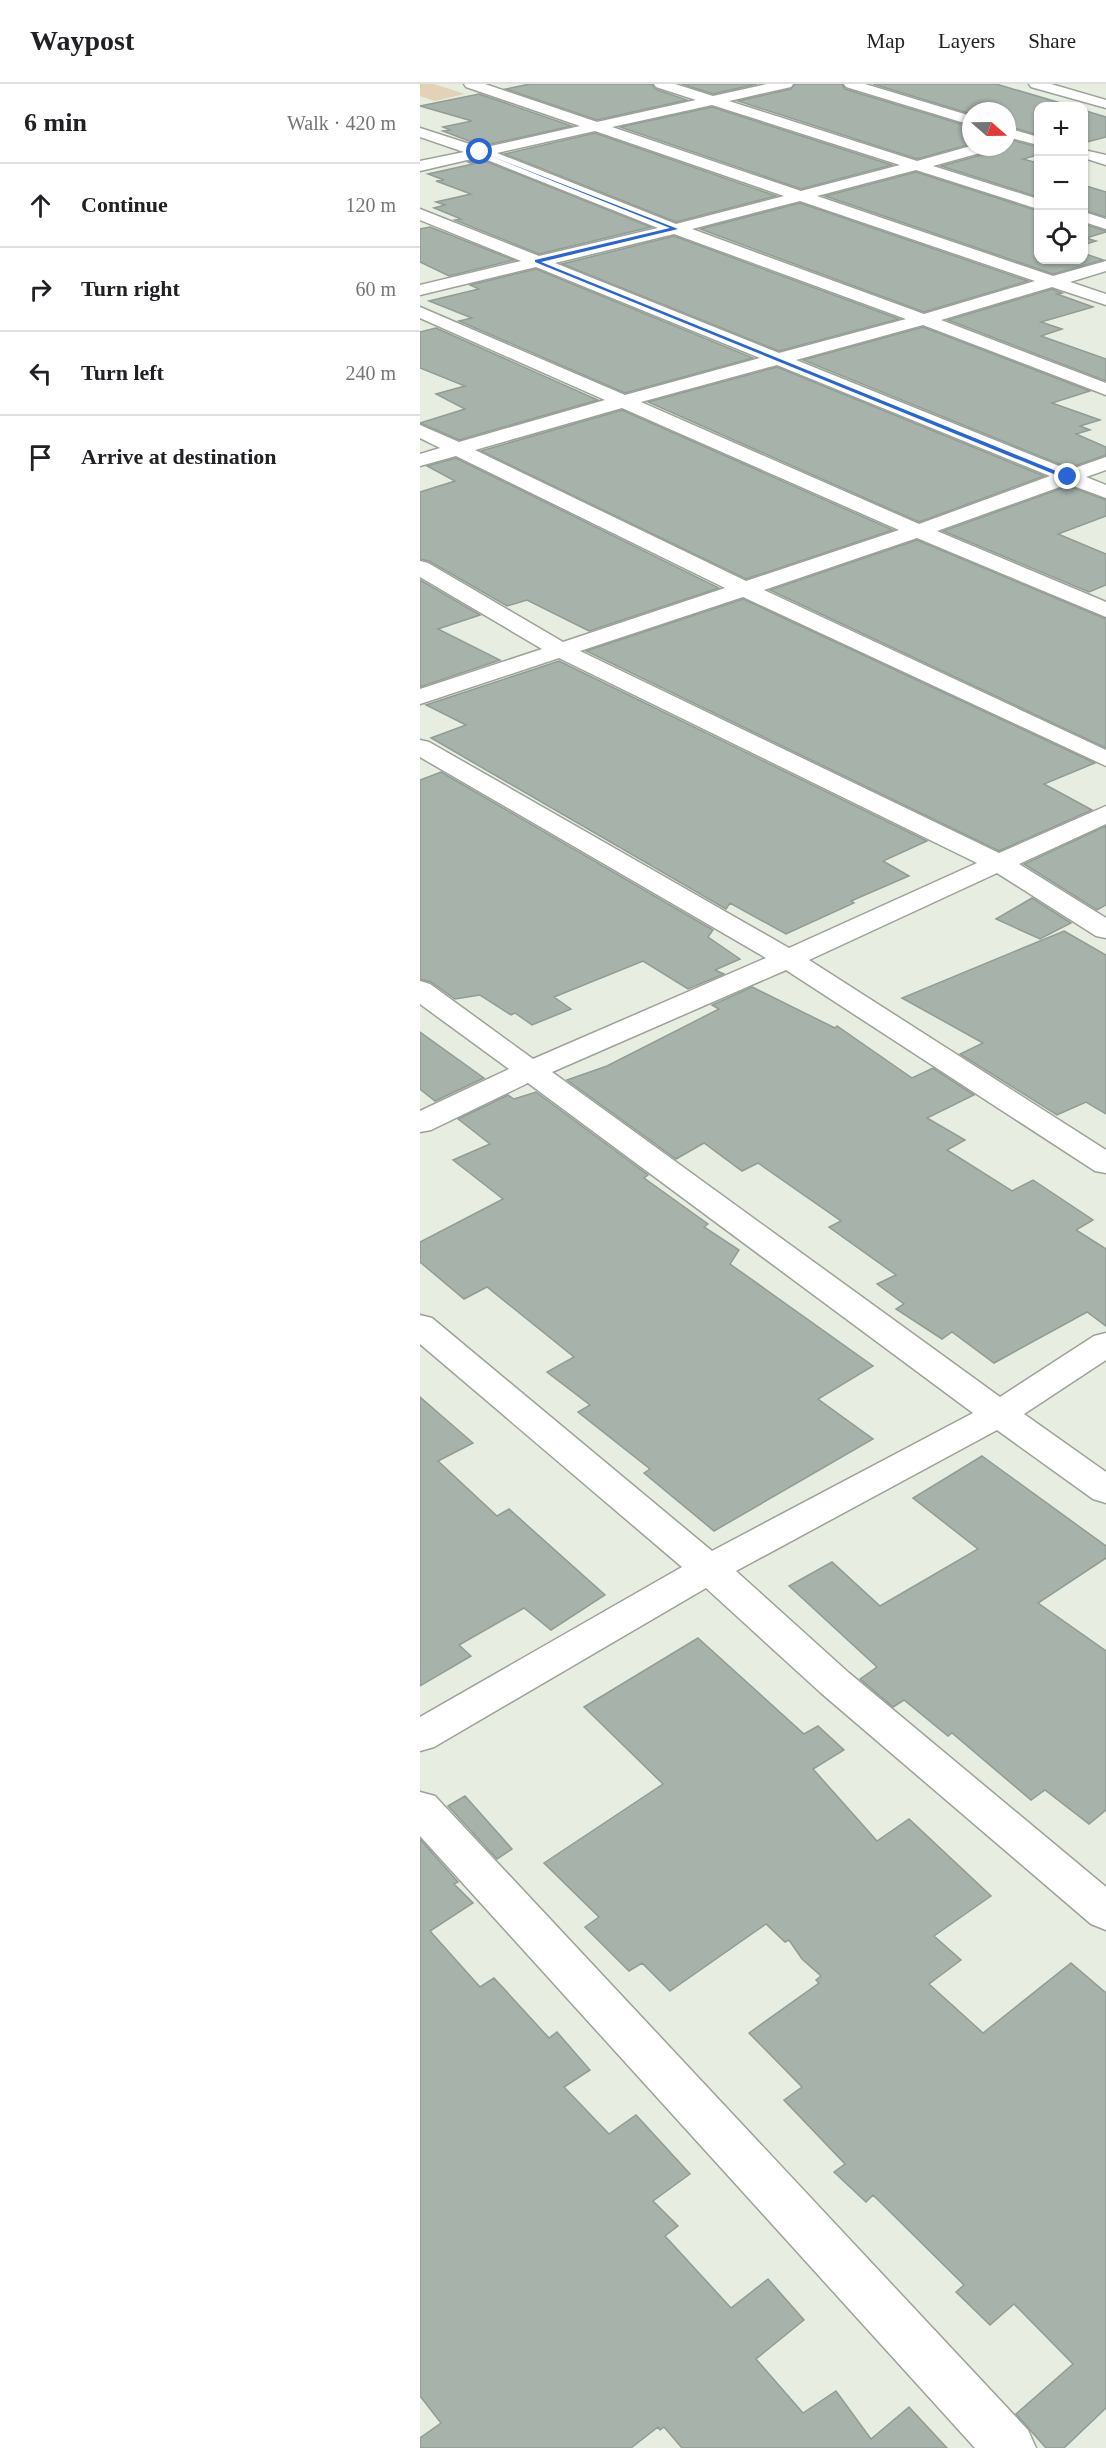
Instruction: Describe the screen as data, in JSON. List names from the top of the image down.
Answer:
{
  "north": "right",
  "page": {
    "header": "Waypost",
    "nav": ["Map", "Layers", "Share"],
    "heading": ["6 min", "Walk · 420 m"],
    "map_buttons": ["+", "−"],
    "list": [
      ["Continue", "120 m"],
      ["Turn right", "60 m"],
      ["Turn left", "240 m"],
      "Arrive at destination"
    ]
  }
}
